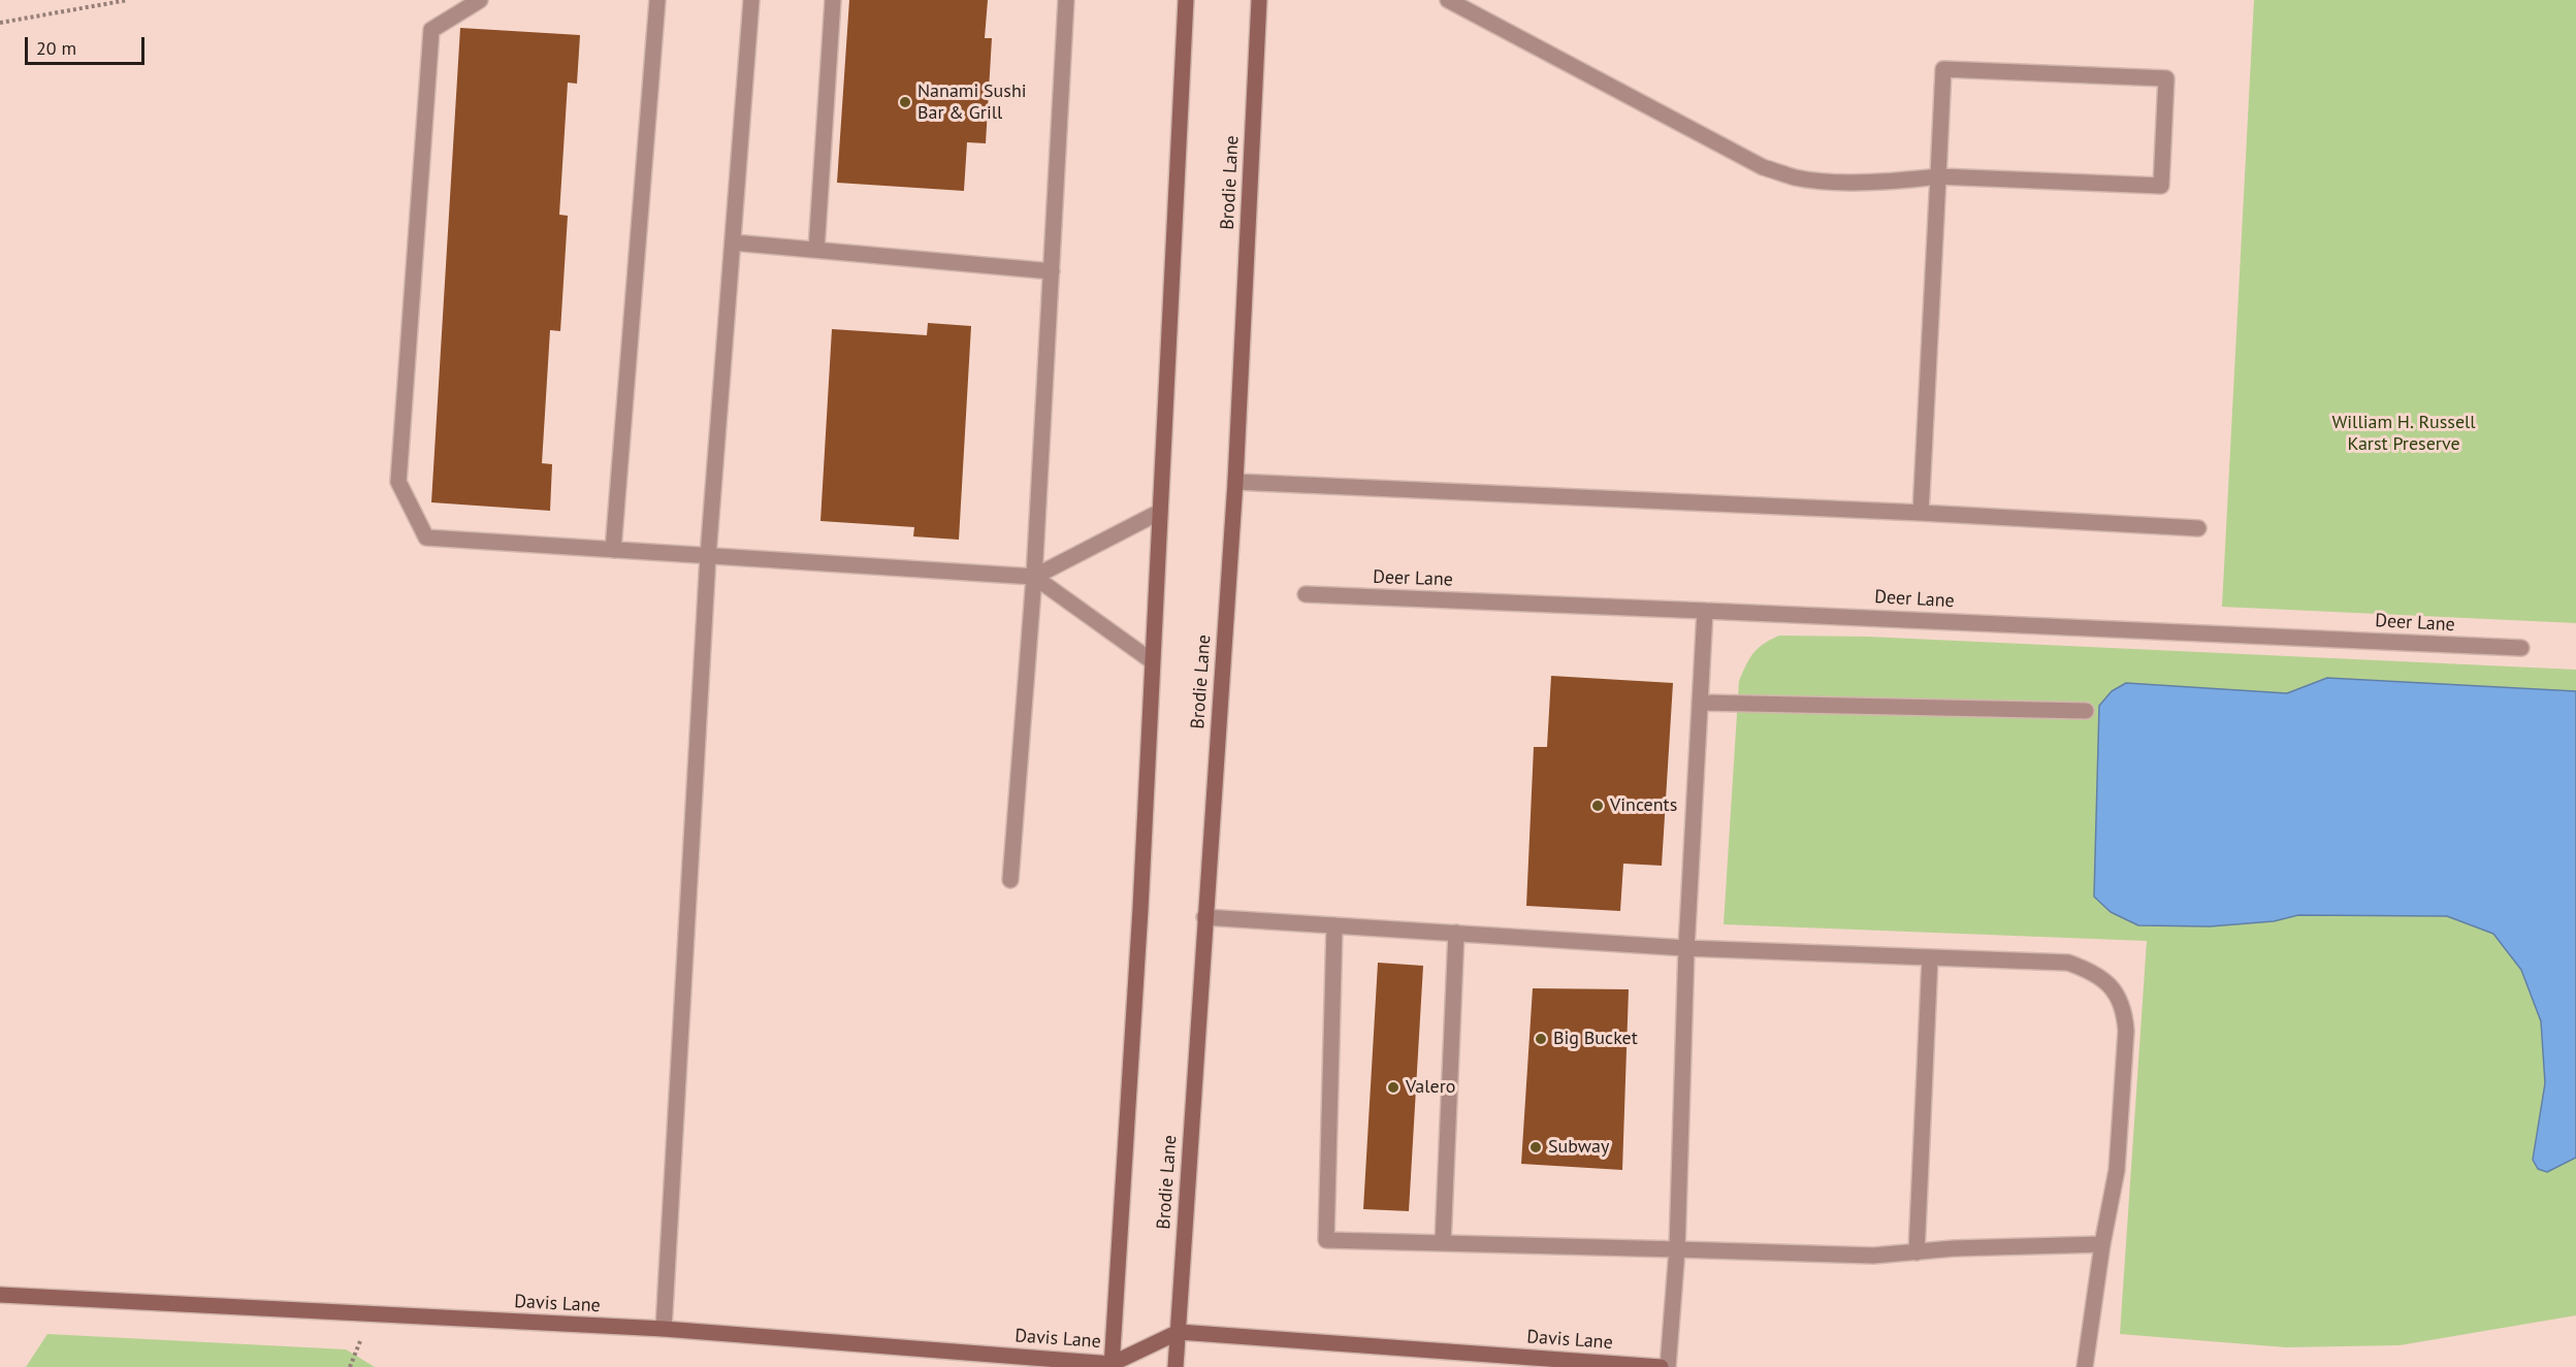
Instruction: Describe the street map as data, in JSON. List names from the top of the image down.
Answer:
{
  "streets": {
    "main road": ["Brodie Lane", "Davis Lane"],
    "lane": ["Deer Lane"]
  },
  "crossings": [
    ["Brodie Lane", "Davis Lane"]
  ],
  "parks": ["William H. Russell Karst Preserve"],
  "places": [
    "Nanami Sushi Bar & Grill",
    "Vincents",
    "Big Bucket",
    "Valero",
    "Subway"
  ],
  "scale_bar": "20 m"
}
